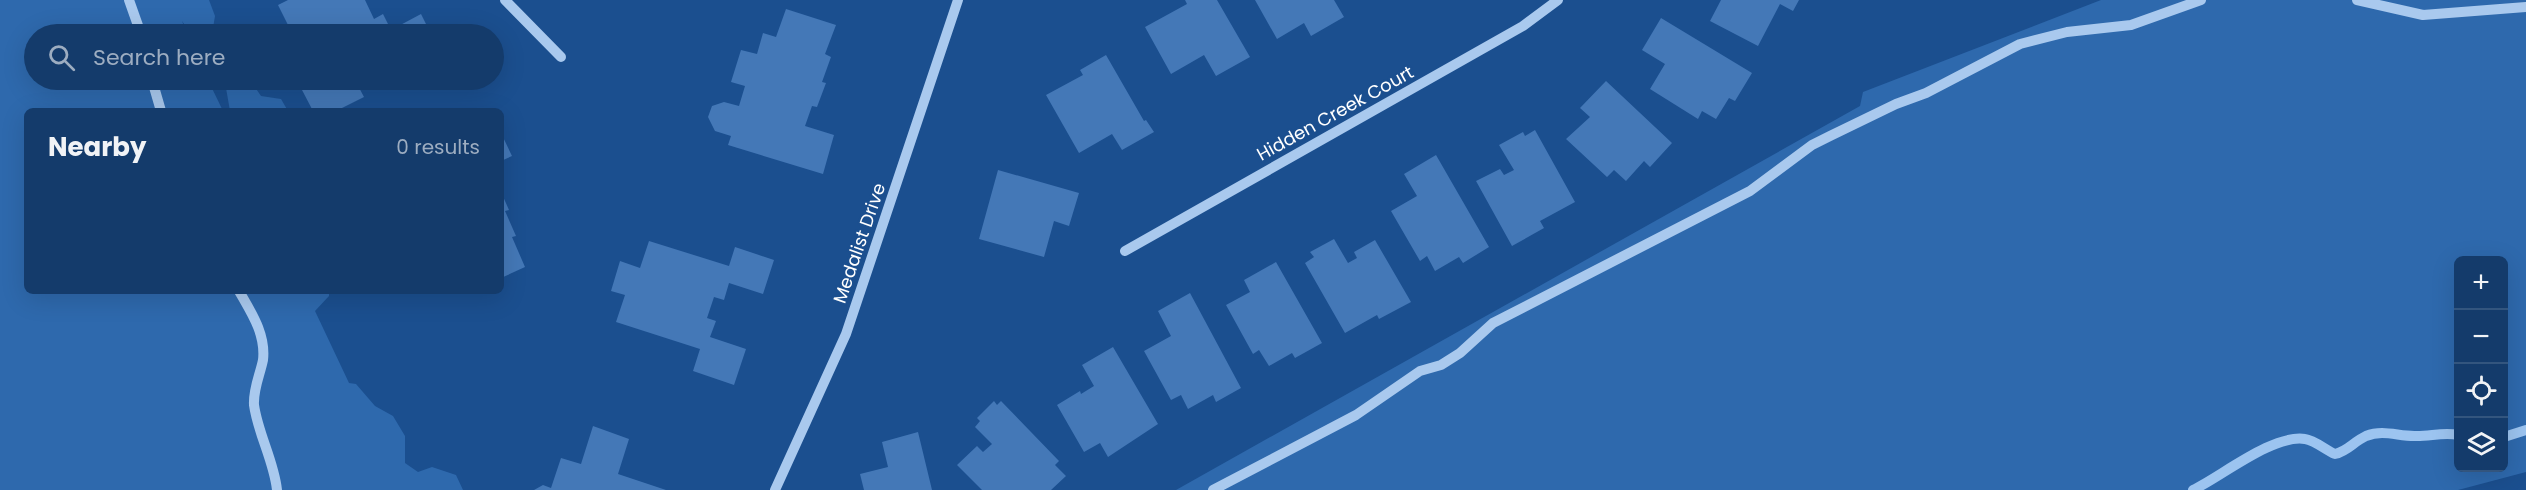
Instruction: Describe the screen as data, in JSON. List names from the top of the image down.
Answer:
{
  "streets": {
    "street": ["Hidden Creek Court", "Medalist Drive"]
  },
  "page": {
    "search": "Search here",
    "heading": ["Nearby", "0 results"],
    "map_buttons": ["+", "−"]
  }
}
